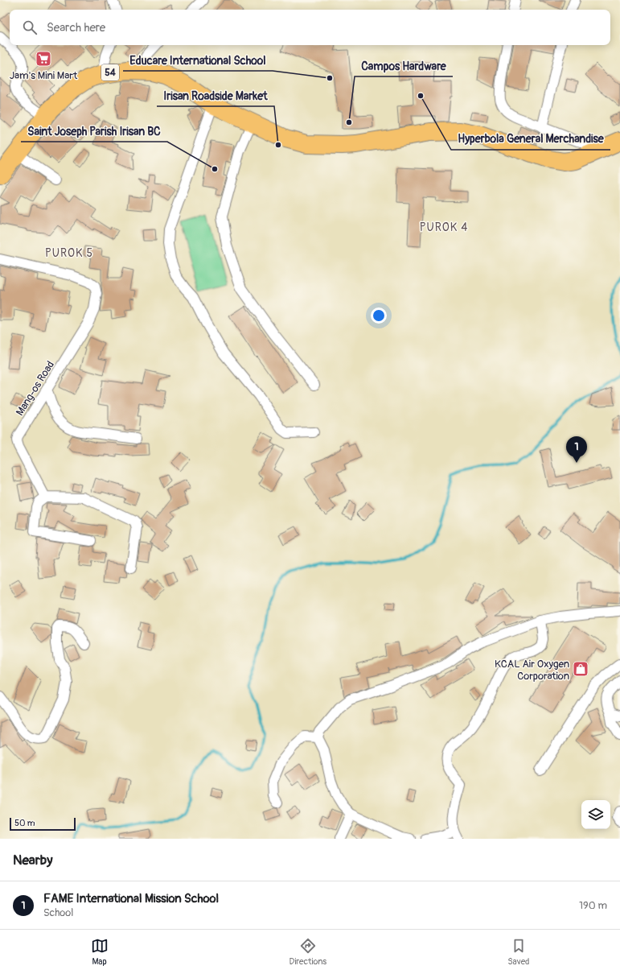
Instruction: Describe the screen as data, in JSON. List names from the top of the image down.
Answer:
{
  "streets": {
    "highway": ["54"],
    "street": ["Mang-os Road"]
  },
  "districts": ["PUROK 4", "PUROK 5"],
  "places": {
    "supermarket": ["Jam's Mini Mart"],
    "other": [
      "Educare International School",
      "Hyperbola General Merchandise",
      "Campos Hardware",
      "Irisan Roadside Market",
      "Saint Joseph Parish Irisan BC"
    ],
    "shop": ["KCAL Air Oxygen Corporation"]
  },
  "scale_bar": "50 m",
  "page": {
    "search": "Search here",
    "pins": "1",
    "scale": "50 m",
    "heading": "Nearby",
    "list": [
      {
        "mark": "1",
        "name": "FAME International Mission School",
        "note": "School",
        "value": "190 m"
      }
    ],
    "nav": ["Map", "Directions", "Saved"]
  }
}
